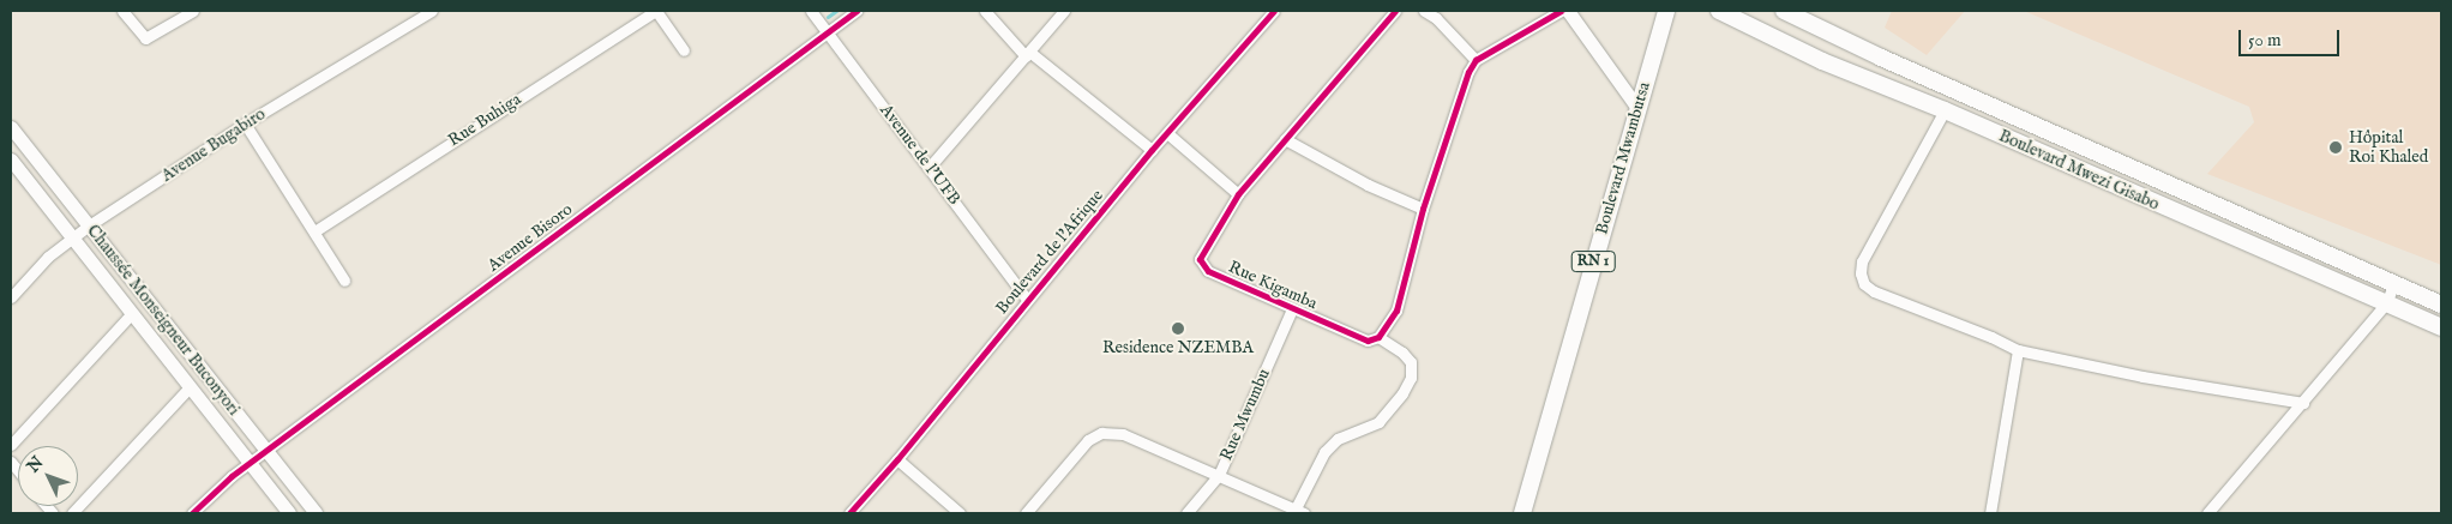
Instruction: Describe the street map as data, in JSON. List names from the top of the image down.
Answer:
{
  "streets": {
    "main road": ["Boulevard Mwambutsa", "Boulevard Mwezi Gisabo", "RN 1"],
    "street": [
      "Rue Buhiga",
      "Avenue Bugabiro",
      "Avenue de l'UFB",
      "Avenue Bisoro",
      "Boulevard de l'Afrique",
      "Rue Kigamba",
      "Chaussée Monseigneur Buconyori",
      "Rue Mwumbu"
    ]
  },
  "crossings": [
    ["Avenue Bugabiro", "Chaussée Monseigneur Buconyori"],
    ["Avenue de l'UFB", "Avenue Bisoro"],
    ["Avenue de l'UFB", "Boulevard de l'Afrique"],
    ["Avenue Bisoro", "Chaussée Monseigneur Buconyori"],
    ["Rue Kigamba", "Rue Mwumbu"]
  ],
  "places": ["Hôpital Roi Khaled", "Residence NZEMBA"],
  "scale_bar": "50 m",
  "north": "top left"
}
